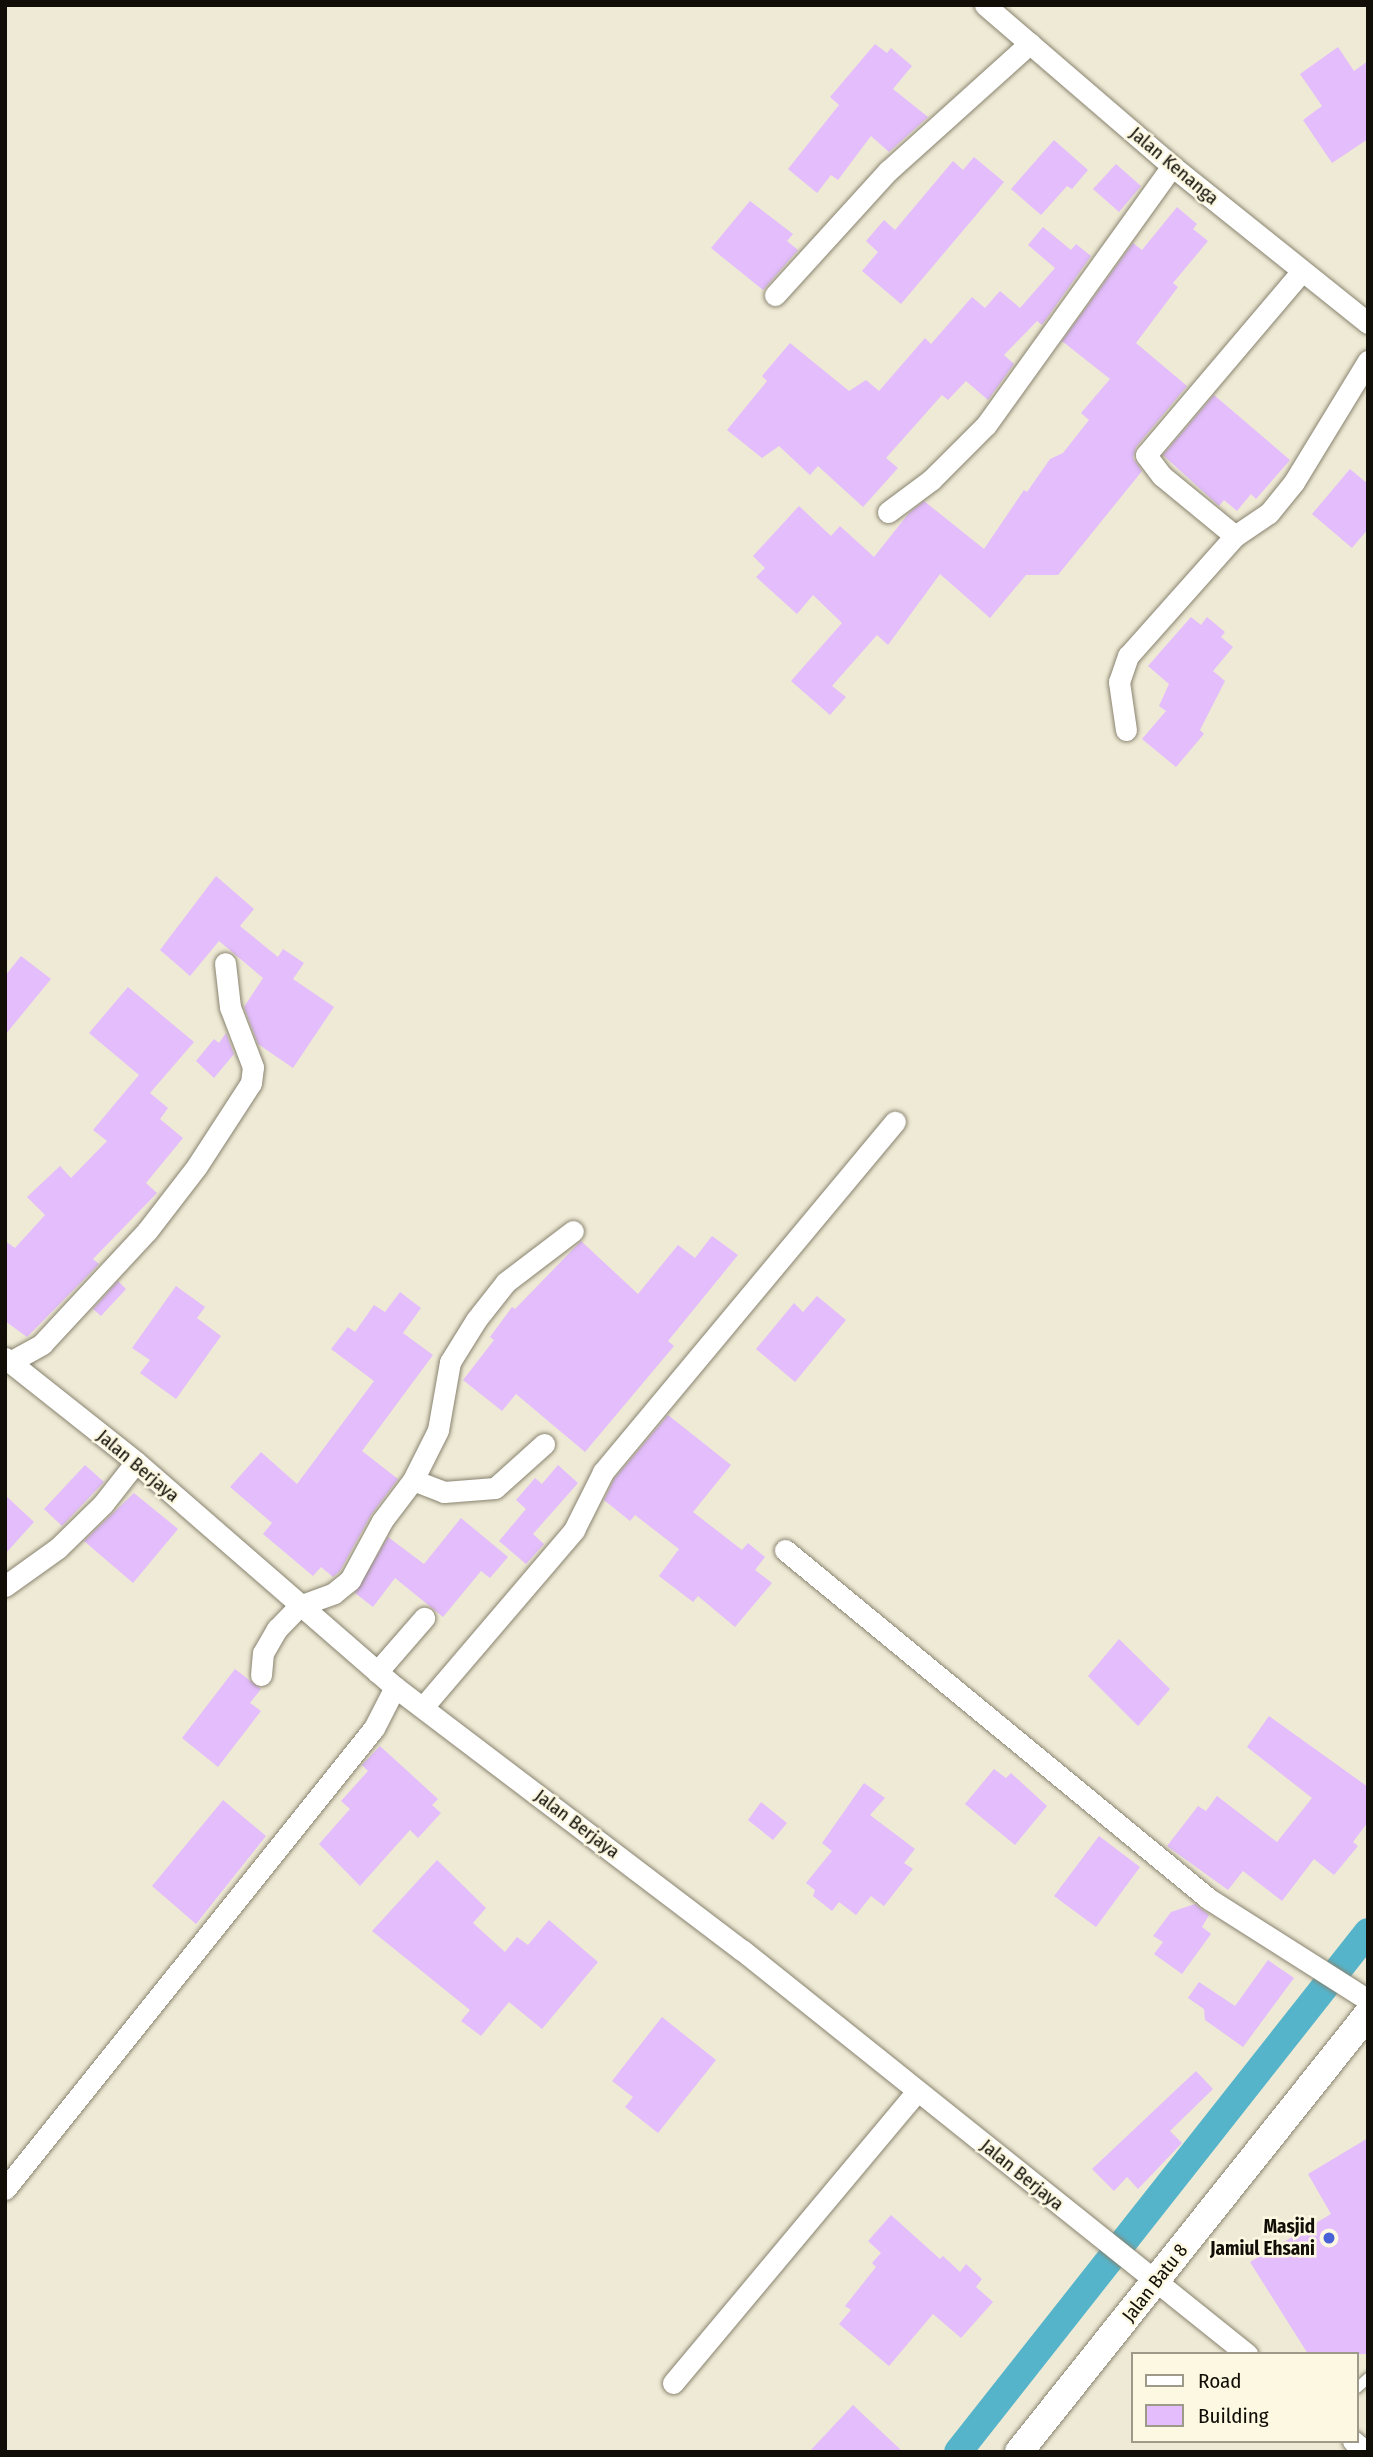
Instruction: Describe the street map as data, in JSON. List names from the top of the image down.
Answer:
{
  "streets": {
    "street": ["Jalan Kenanga", "Jalan Berjaya", "Jalan Batu 8"]
  },
  "crossings": [
    ["Jalan Berjaya", "Jalan Batu 8"]
  ],
  "places": ["Masjid Jamiul Ehsani"],
  "legend": ["Road", "Building"]
}
